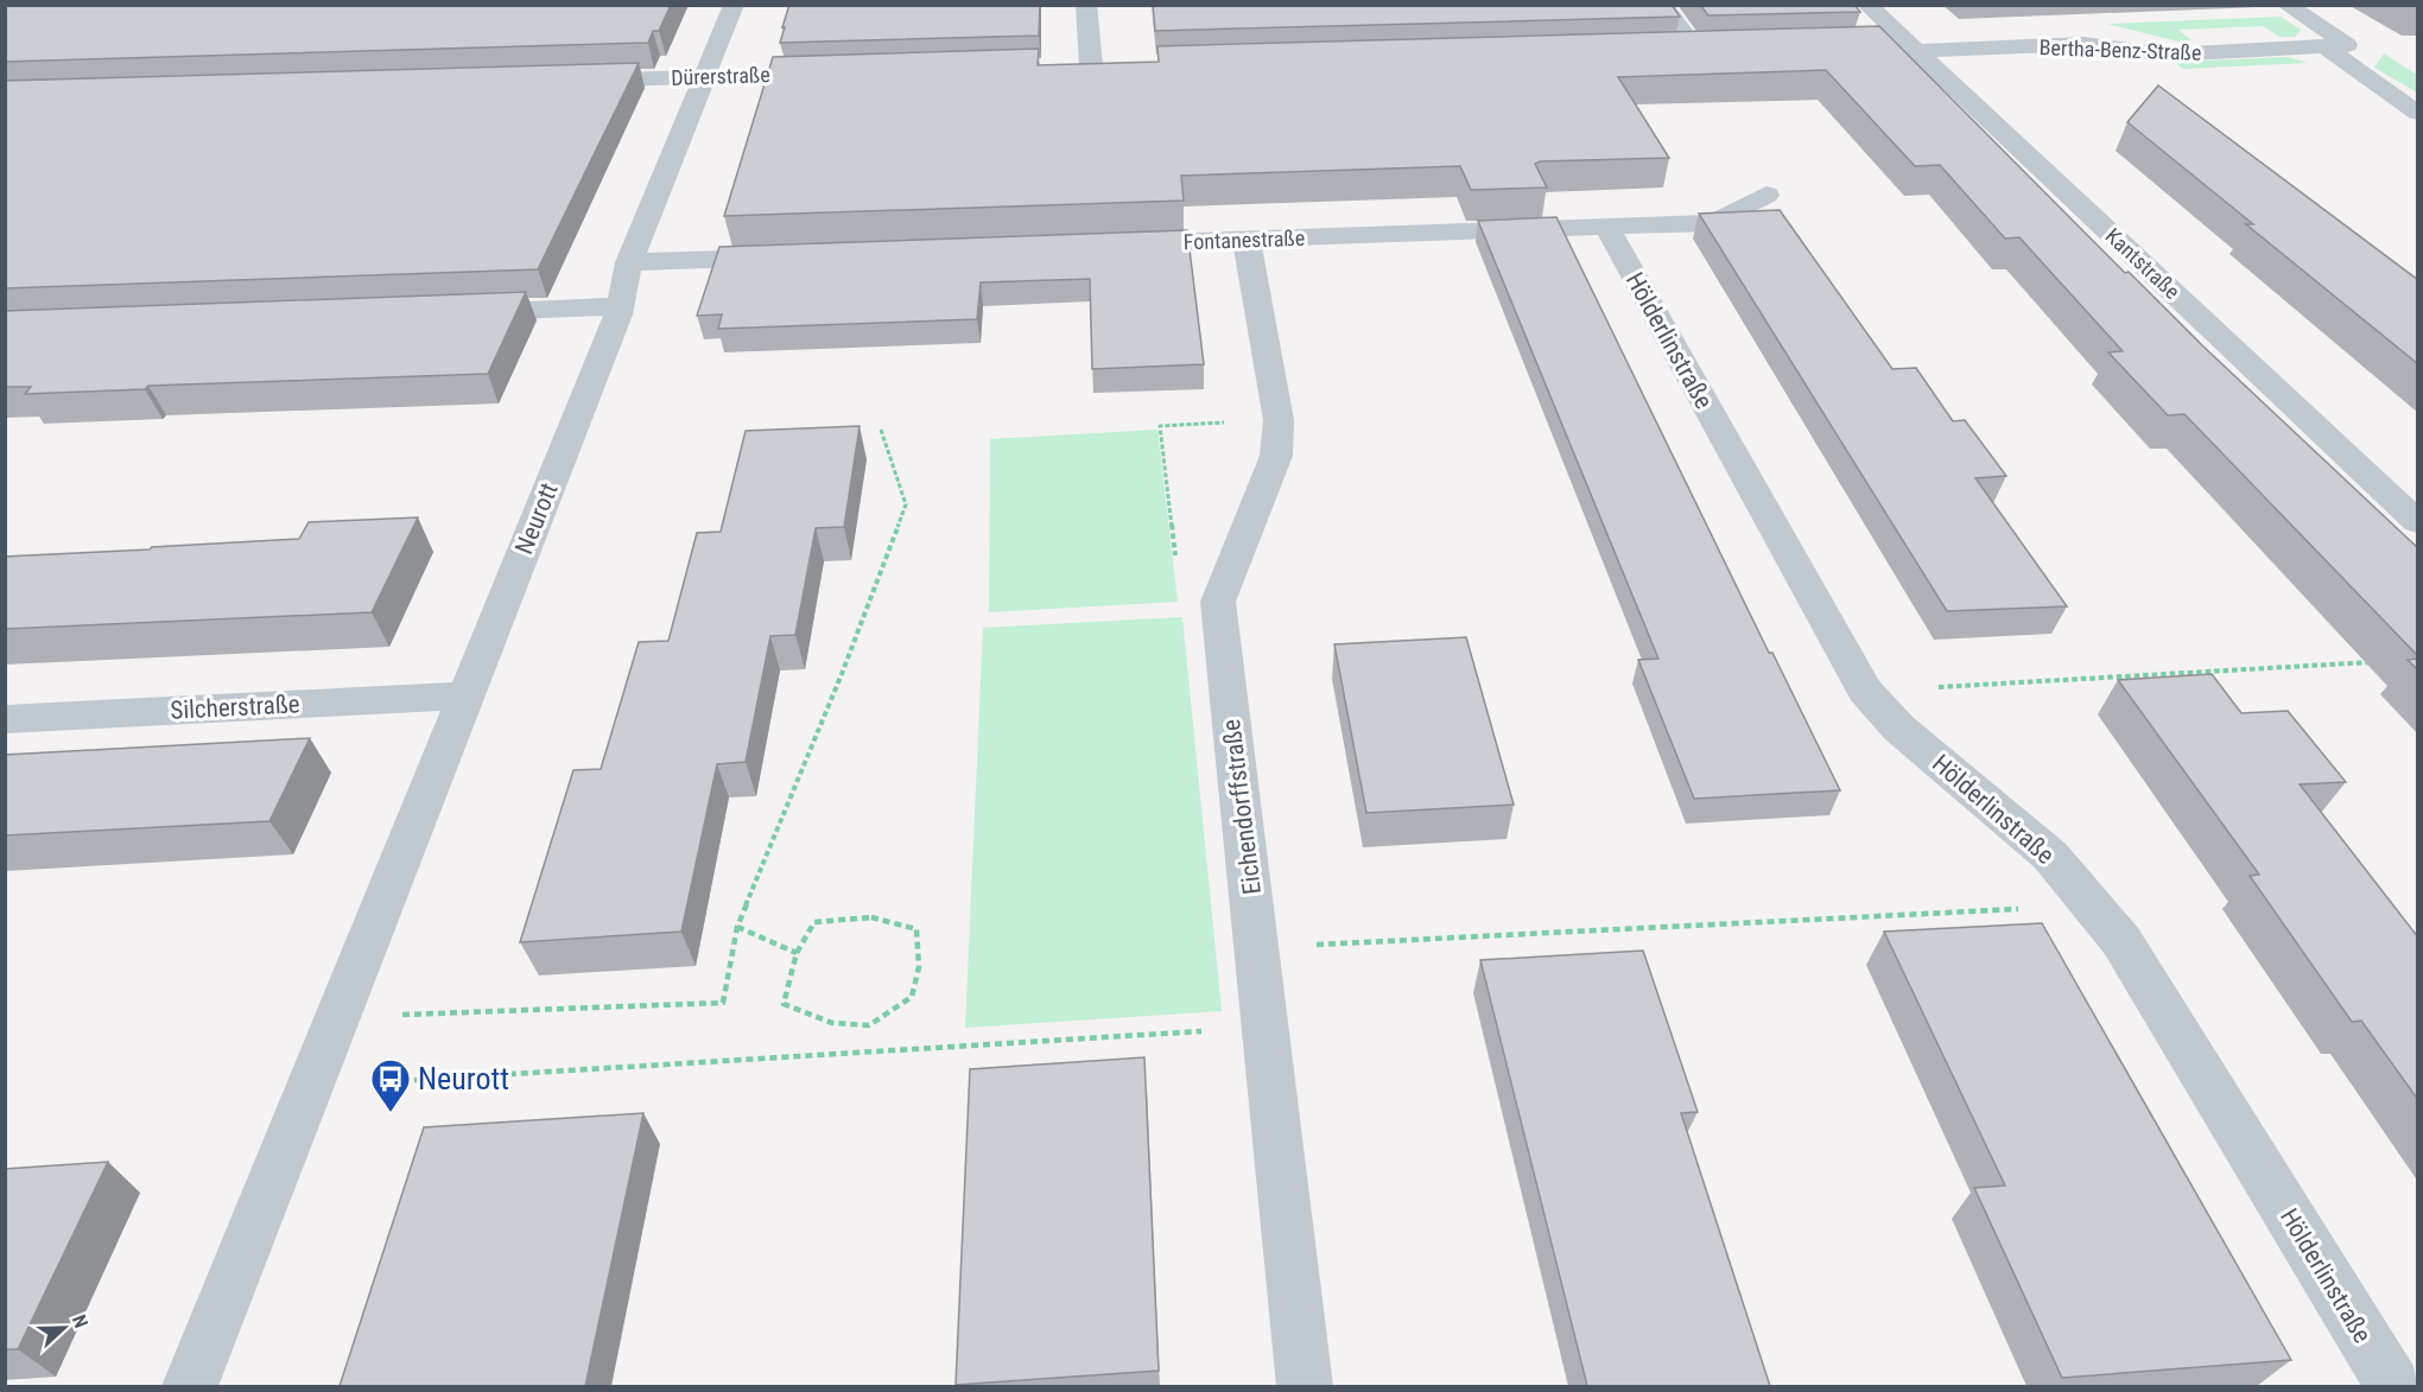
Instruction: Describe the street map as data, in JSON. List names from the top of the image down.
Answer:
{
  "streets": {
    "street": [
      "Bertha-Benz-Straße",
      "Dürerstraße",
      "Fontanestraße",
      "Kantstraße",
      "Hölderlinstraße",
      "Neurott",
      "Silcherstraße",
      "Eichendorffstraße"
    ]
  },
  "crossings": [
    ["Bertha-Benz-Straße", "Kantstraße"],
    ["Dürerstraße", "Neurott"],
    ["Fontanestraße", "Hölderlinstraße"],
    ["Fontanestraße", "Eichendorffstraße"],
    ["Neurott", "Silcherstraße"]
  ],
  "places": {
    "bus stop": ["Neurott"]
  },
  "north": "right"
}
